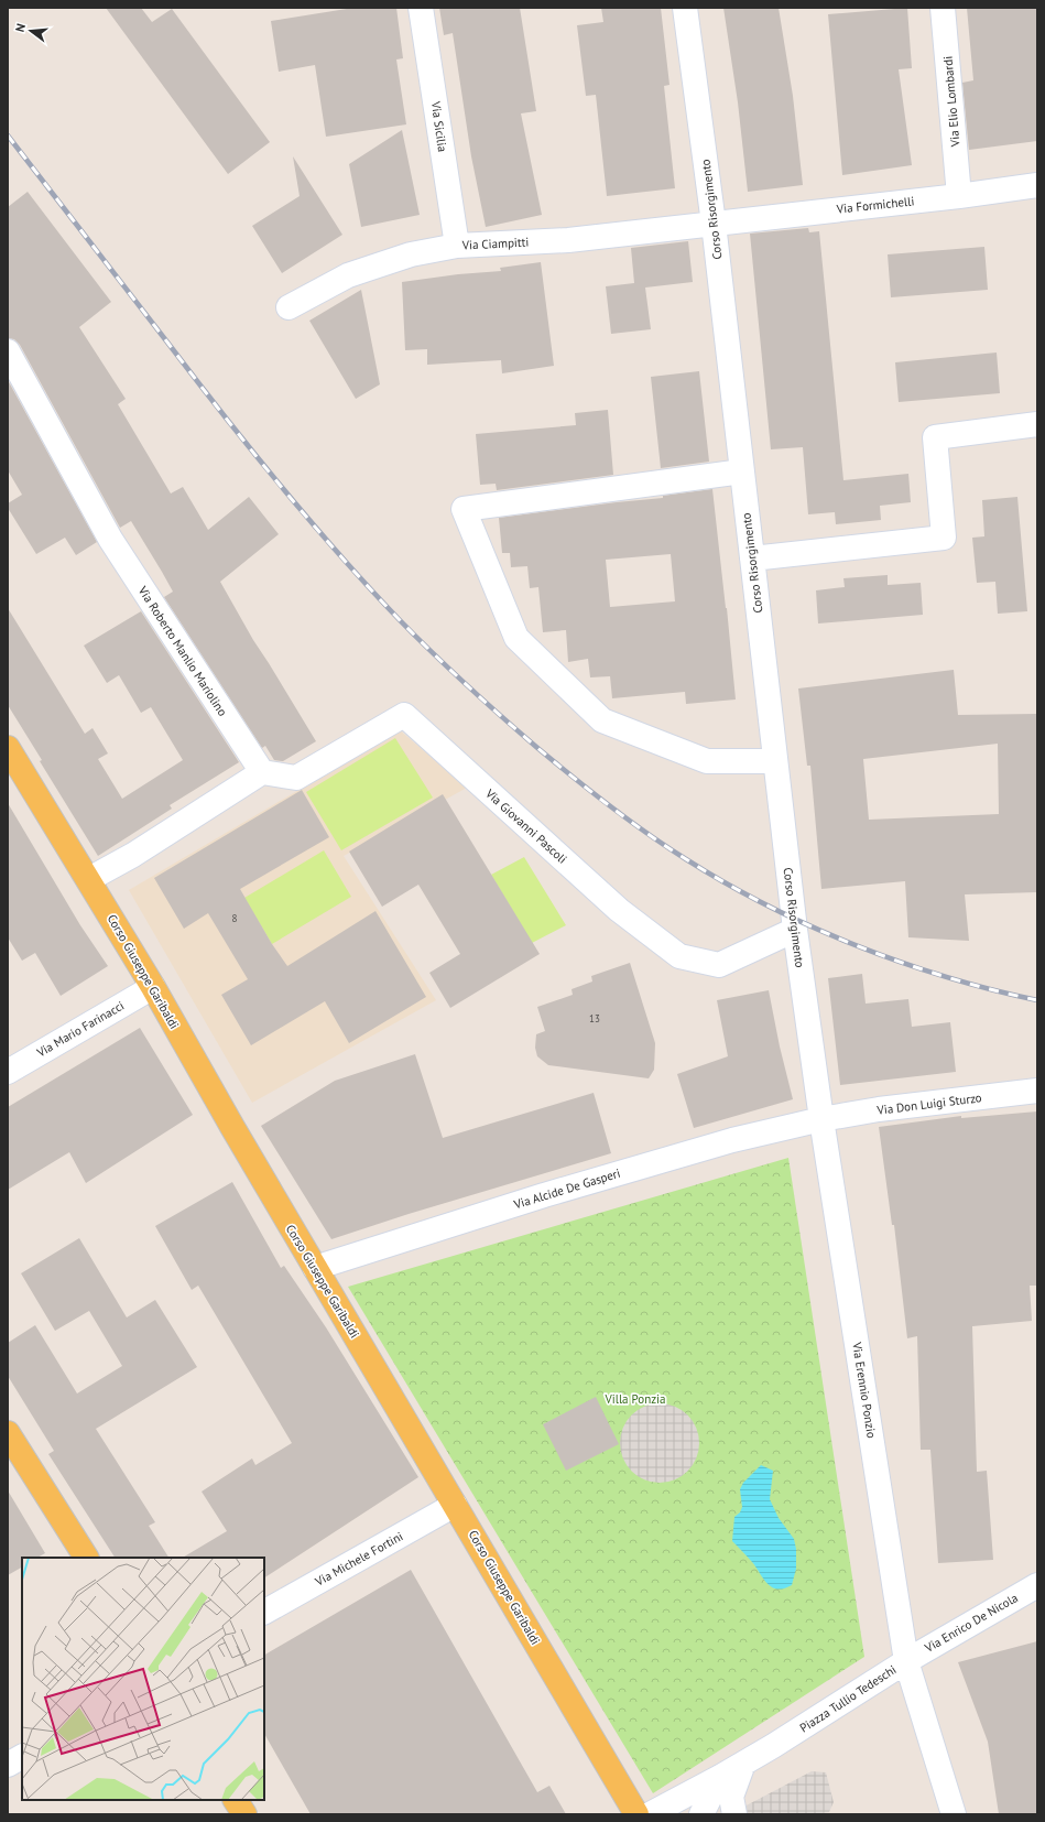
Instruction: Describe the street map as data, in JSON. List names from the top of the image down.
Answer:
{
  "streets": {
    "main road": ["Corso Giuseppe Garibaldi"],
    "street": [
      "Via Elio Lombardi",
      "Via Sicilia",
      "Via Formichelli",
      "Corso Risorgimento",
      "Via Ciampitti",
      "Via Roberto Manlio Mariolino",
      "Via Giovanni Pascoli",
      "Via Mario Farinacci",
      "Via Don Luigi Sturzo",
      "Via Alcide De Gasperi",
      "Via Erennio Ponzio",
      "Via Michele Fortini",
      "Via Enrico De Nicola",
      "Piazza Tullio Tedeschi"
    ]
  },
  "crossings": [
    ["Via Elio Lombardi", "Via Formichelli"],
    ["Via Sicilia", "Via Ciampitti"],
    ["Via Formichelli", "Corso Risorgimento"],
    ["Via Formichelli", "Via Ciampitti"],
    ["Corso Risorgimento", "Via Ciampitti"],
    ["Corso Risorgimento", "Via Giovanni Pascoli"],
    ["Corso Risorgimento", "Via Don Luigi Sturzo"],
    ["Corso Risorgimento", "Via Alcide De Gasperi"],
    ["Corso Risorgimento", "Via Erennio Ponzio"],
    ["Via Roberto Manlio Mariolino", "Via Giovanni Pascoli"],
    ["Corso Giuseppe Garibaldi", "Via Mario Farinacci"],
    ["Corso Giuseppe Garibaldi", "Via Alcide De Gasperi"],
    ["Corso Giuseppe Garibaldi", "Via Michele Fortini"],
    ["Via Don Luigi Sturzo", "Via Alcide De Gasperi"],
    ["Via Don Luigi Sturzo", "Via Erennio Ponzio"],
    ["Via Alcide De Gasperi", "Via Erennio Ponzio"],
    ["Via Erennio Ponzio", "Via Enrico De Nicola"],
    ["Via Erennio Ponzio", "Piazza Tullio Tedeschi"],
    ["Via Enrico De Nicola", "Piazza Tullio Tedeschi"]
  ],
  "parks": ["Villa Ponzia"],
  "house_numbers": ["8", "13"],
  "north": "left"
}
